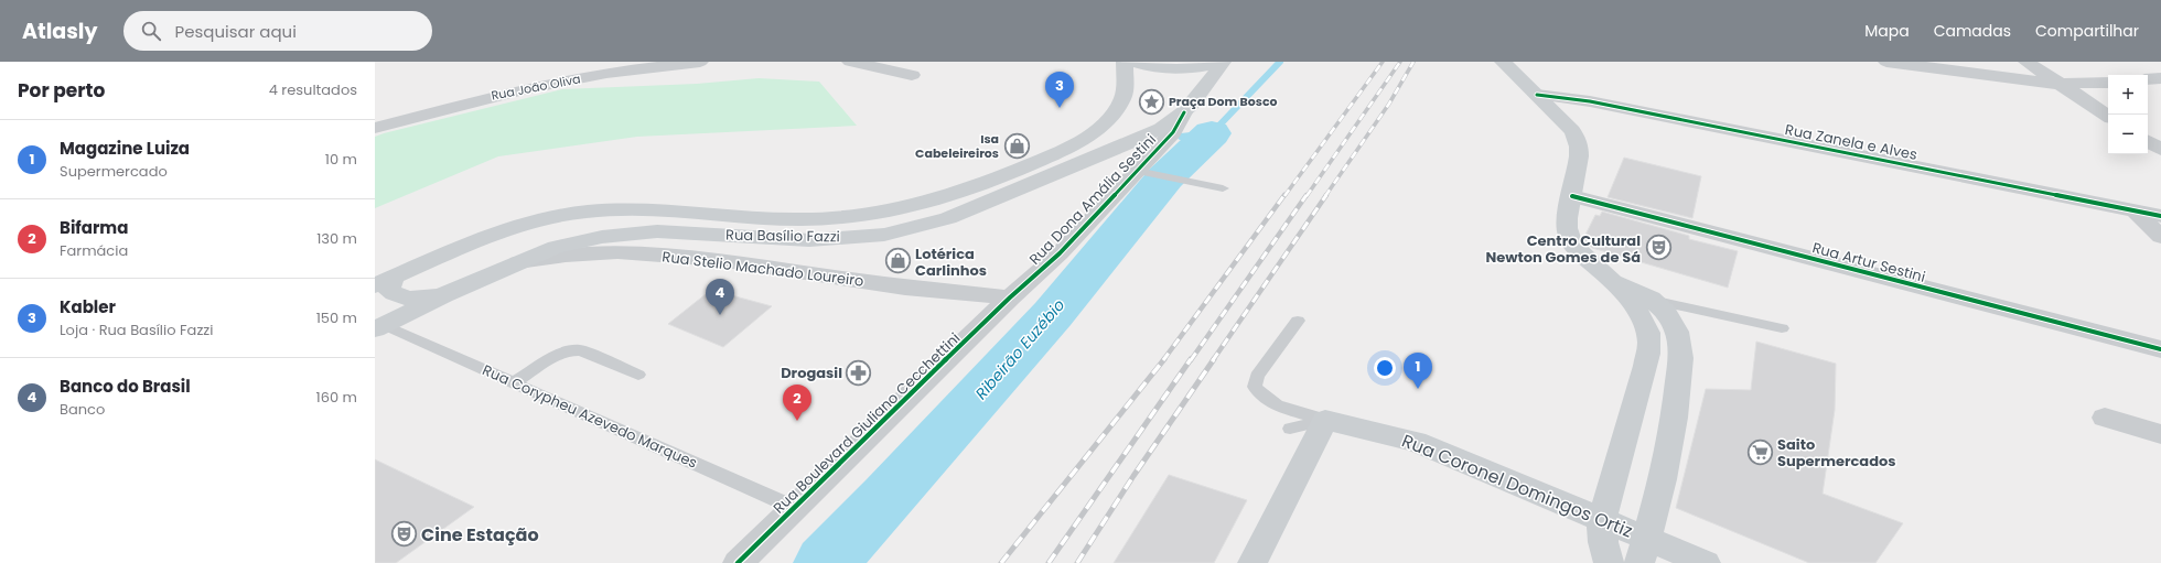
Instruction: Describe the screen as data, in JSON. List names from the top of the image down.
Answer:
{
  "streets": {
    "main road": ["Rua Basílio Fazzi", "Rua Coronel Domingos Ortiz"],
    "street": [
      "Rua João Oliva",
      "Rua Zanela e Alves",
      "Rua Dona Amália Sestini",
      "Rua Artur Sestini",
      "Rua Stelio Machado Loureiro",
      "Rua Boulevard Giuliano Cecchettini"
    ],
    "lane": ["Rua Corypheu Azevedo Marques"]
  },
  "crossings": [
    ["Rua Dona Amália Sestini", "Rua Basílio Fazzi"],
    ["Rua Dona Amália Sestini", "Rua Stelio Machado Loureiro"],
    ["Rua Dona Amália Sestini", "Rua Boulevard Giuliano Cecchettini"],
    ["Rua Basílio Fazzi", "Rua Stelio Machado Loureiro"],
    ["Rua Basílio Fazzi", "Rua Corypheu Azevedo Marques"],
    ["Rua Stelio Machado Loureiro", "Rua Boulevard Giuliano Cecchettini"],
    ["Rua Corypheu Azevedo Marques", "Rua Boulevard Giuliano Cecchettini"]
  ],
  "water": ["Ribeirão Euzébio"],
  "places": {
    "place": ["Praça Dom Bosco"],
    "shop": ["Isa Cabeleireiros", "Lotérica Carlinhos"],
    "theatre": ["Centro Cultural Newton Gomes de Sá", "Cine Estação"],
    "pharmacy": ["Drogasil"],
    "supermarket": ["Saito Supermercados"]
  },
  "page": {
    "header": "Atlasly",
    "search": "Pesquisar aqui",
    "nav": ["Mapa", "Camadas", "Compartilhar"],
    "heading": ["Por perto", "4 resultados"],
    "pins": [
      "3",
      "4",
      "1",
      "2"
    ],
    "map_buttons": ["+", "−"],
    "list": [
      {
        "mark": "1",
        "name": "Magazine Luiza",
        "note": "Supermercado",
        "value": "10 m"
      },
      {
        "mark": "2",
        "name": "Bifarma",
        "note": "Farmácia",
        "value": "130 m"
      },
      {
        "mark": "3",
        "name": "Kabler",
        "note": "Loja · Rua Basílio Fazzi",
        "value": "150 m"
      },
      {
        "mark": "4",
        "name": "Banco do Brasil",
        "note": "Banco",
        "value": "160 m"
      }
    ]
  }
}
